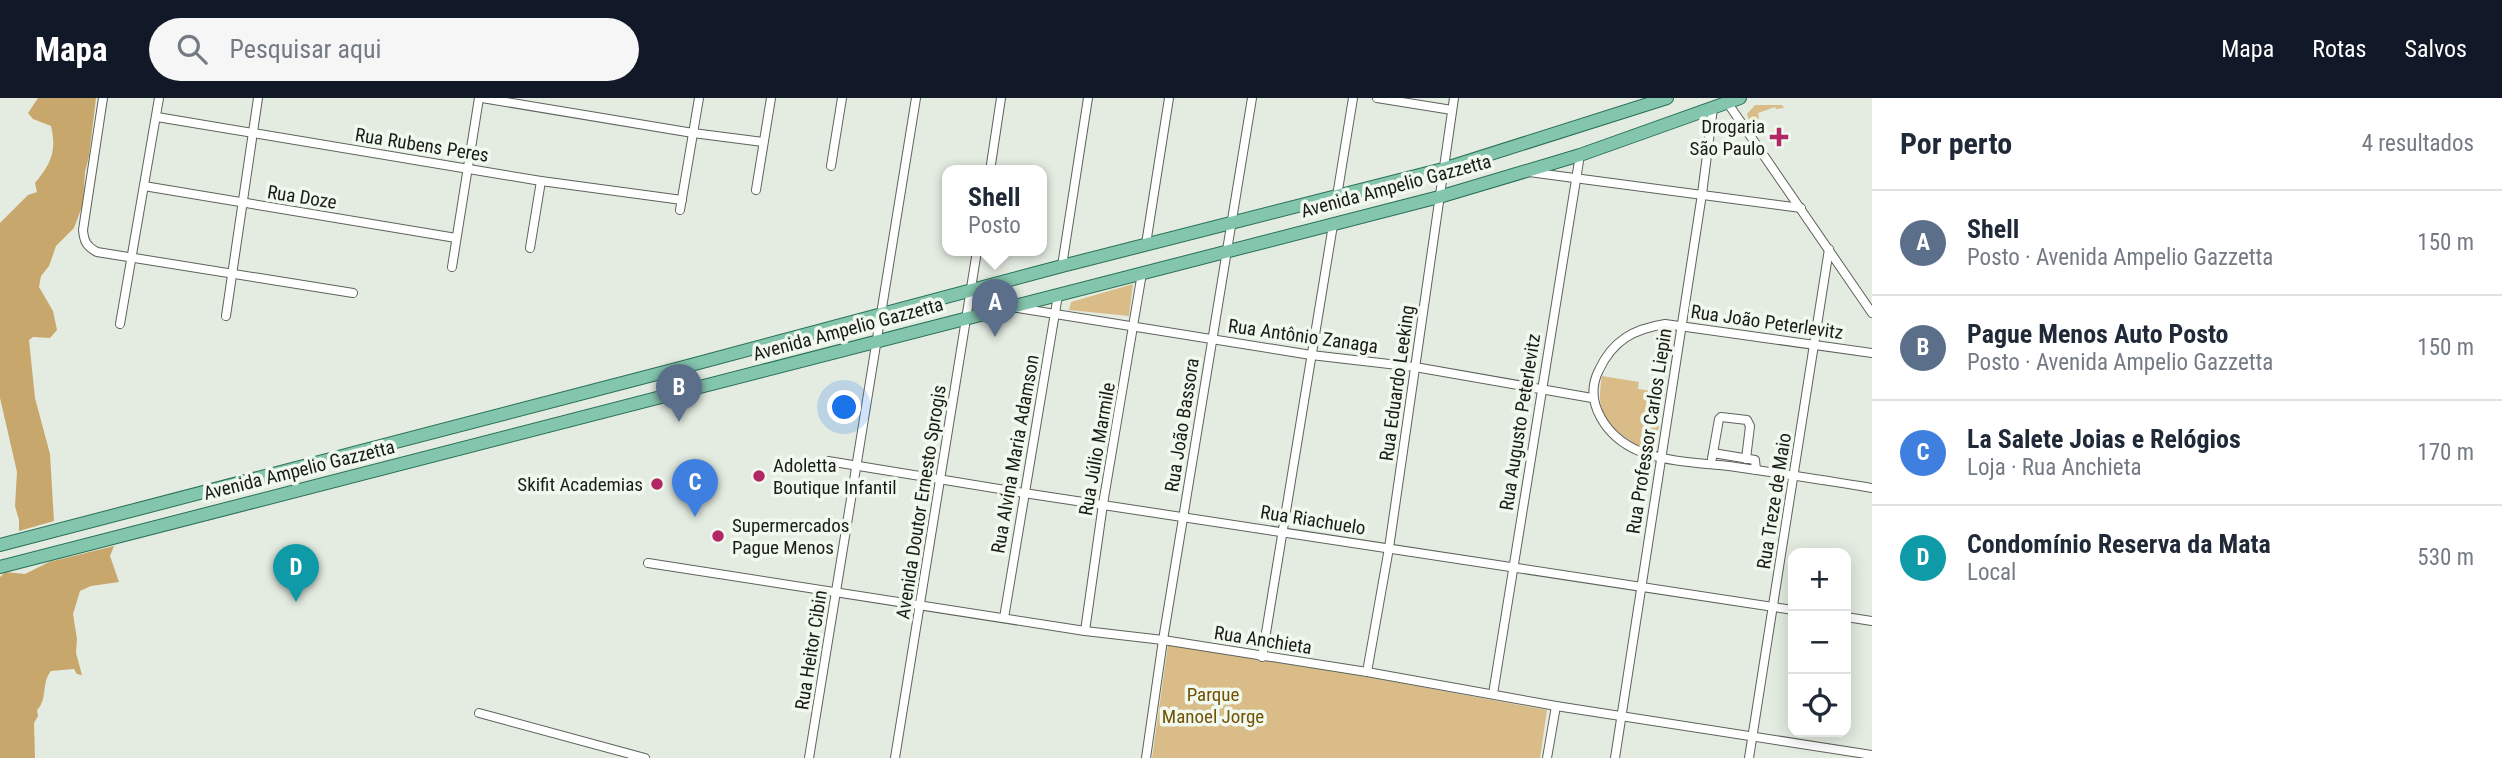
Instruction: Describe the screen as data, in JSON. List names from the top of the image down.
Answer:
{
  "streets": {
    "main road": ["Avenida Ampelio Gazzetta"],
    "street": [
      "Rua Rubens Peres",
      "Rua Doze",
      "Rua João Peterlevitz",
      "Rua Antônio Zanaga",
      "Rua Eduardo Leeking",
      "Rua Augusto Peterlevitz",
      "Rua João Bassora",
      "Rua Professor Carlos Liepin",
      "Rua Júlio Marmile",
      "Rua Alvina Maria Adamson",
      "Rua Treze de Maio",
      "Avenida Doutor Ernesto Sprogis",
      "Rua Riachuelo",
      "Rua Anchieta",
      "Rua Heitor Cibin"
    ]
  },
  "crossings": [
    ["Avenida Ampelio Gazzetta", "Rua Antônio Zanaga"],
    ["Avenida Ampelio Gazzetta", "Rua Eduardo Leeking"],
    ["Avenida Ampelio Gazzetta", "Rua Augusto Peterlevitz"],
    ["Avenida Ampelio Gazzetta", "Rua João Bassora"],
    ["Avenida Ampelio Gazzetta", "Rua Professor Carlos Liepin"],
    ["Avenida Ampelio Gazzetta", "Rua Júlio Marmile"],
    ["Avenida Ampelio Gazzetta", "Rua Alvina Maria Adamson"],
    ["Avenida Ampelio Gazzetta", "Avenida Doutor Ernesto Sprogis"],
    ["Avenida Ampelio Gazzetta", "Rua Heitor Cibin"],
    ["Rua João Peterlevitz", "Rua Antônio Zanaga"],
    ["Rua João Peterlevitz", "Rua Professor Carlos Liepin"],
    ["Rua João Peterlevitz", "Rua Treze de Maio"],
    ["Rua Antônio Zanaga", "Rua Eduardo Leeking"],
    ["Rua Antônio Zanaga", "Rua Augusto Peterlevitz"],
    ["Rua Antônio Zanaga", "Rua João Bassora"],
    ["Rua Antônio Zanaga", "Rua Júlio Marmile"],
    ["Rua Antônio Zanaga", "Rua Alvina Maria Adamson"],
    ["Rua Eduardo Leeking", "Rua Riachuelo"],
    ["Rua Eduardo Leeking", "Rua Anchieta"],
    ["Rua Augusto Peterlevitz", "Rua Riachuelo"],
    ["Rua Augusto Peterlevitz", "Rua Anchieta"],
    ["Rua João Bassora", "Rua Riachuelo"],
    ["Rua João Bassora", "Rua Anchieta"],
    ["Rua Professor Carlos Liepin", "Rua Riachuelo"],
    ["Rua Professor Carlos Liepin", "Rua Anchieta"],
    ["Rua Júlio Marmile", "Rua Riachuelo"],
    ["Rua Júlio Marmile", "Rua Anchieta"],
    ["Rua Alvina Maria Adamson", "Rua Riachuelo"],
    ["Rua Alvina Maria Adamson", "Rua Anchieta"],
    ["Rua Treze de Maio", "Rua Riachuelo"],
    ["Rua Treze de Maio", "Rua Anchieta"],
    ["Avenida Doutor Ernesto Sprogis", "Rua Riachuelo"],
    ["Avenida Doutor Ernesto Sprogis", "Rua Anchieta"],
    ["Rua Riachuelo", "Rua Heitor Cibin"],
    ["Rua Anchieta", "Rua Heitor Cibin"]
  ],
  "parks": ["Parque Manoel Jorge"],
  "places": {
    "health": ["Drogaria São Paulo"],
    "other": ["Adoletta Boutique Infantil", "Skifit Academias", "Supermercados Pague Menos"]
  },
  "page": {
    "header": "Mapa",
    "search": "Pesquisar aqui",
    "nav": ["Mapa", "Rotas", "Salvos"],
    "heading": ["Por perto", "4 resultados"],
    "popup": ["Shell", "Posto"],
    "list": [
      {
        "mark": "A",
        "name": "Shell",
        "note": "Posto · Avenida Ampelio Gazzetta",
        "value": "150 m"
      },
      {
        "mark": "B",
        "name": "Pague Menos Auto Posto",
        "note": "Posto · Avenida Ampelio Gazzetta",
        "value": "150 m"
      },
      {
        "mark": "C",
        "name": "La Salete Joias e Relógios",
        "note": "Loja · Rua Anchieta",
        "value": "170 m"
      },
      {
        "mark": "D",
        "name": "Condomínio Reserva da Mata",
        "note": "Local",
        "value": "530 m"
      }
    ],
    "pins": [
      "A",
      "B",
      "C",
      "D"
    ],
    "map_buttons": ["+", "−"]
  }
}
